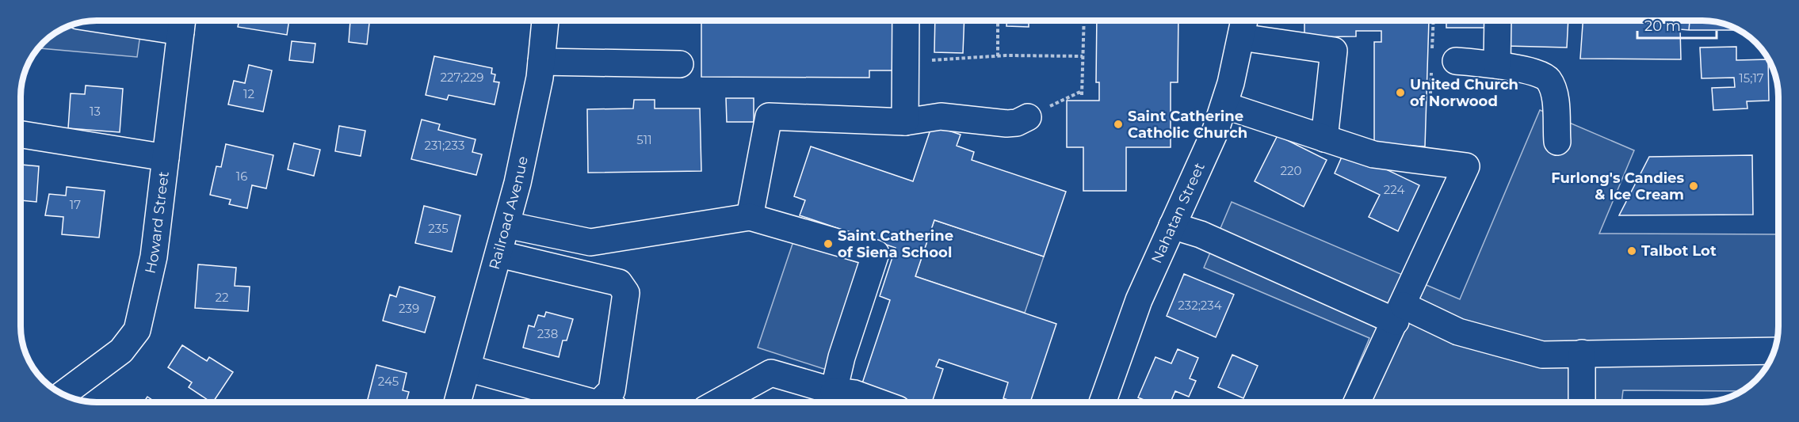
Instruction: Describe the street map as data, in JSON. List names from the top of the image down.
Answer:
{
  "streets": {
    "street": ["Railroad Avenue", "Nahatan Street", "Howard Street"]
  },
  "places": [
    "United Church of Norwood",
    "Saint Catherine Catholic Church",
    "Furlong's Candies & Ice Cream",
    "Saint Catherine of Siena School",
    "Talbot Lot"
  ],
  "house_numbers": [
    "227;229",
    "15;17",
    "12",
    "13",
    "511",
    "231;233",
    "220",
    "16",
    "224",
    "17",
    "235",
    "22",
    "232;234",
    "239",
    "238",
    "245"
  ],
  "scale_bar": "20 m"
}
